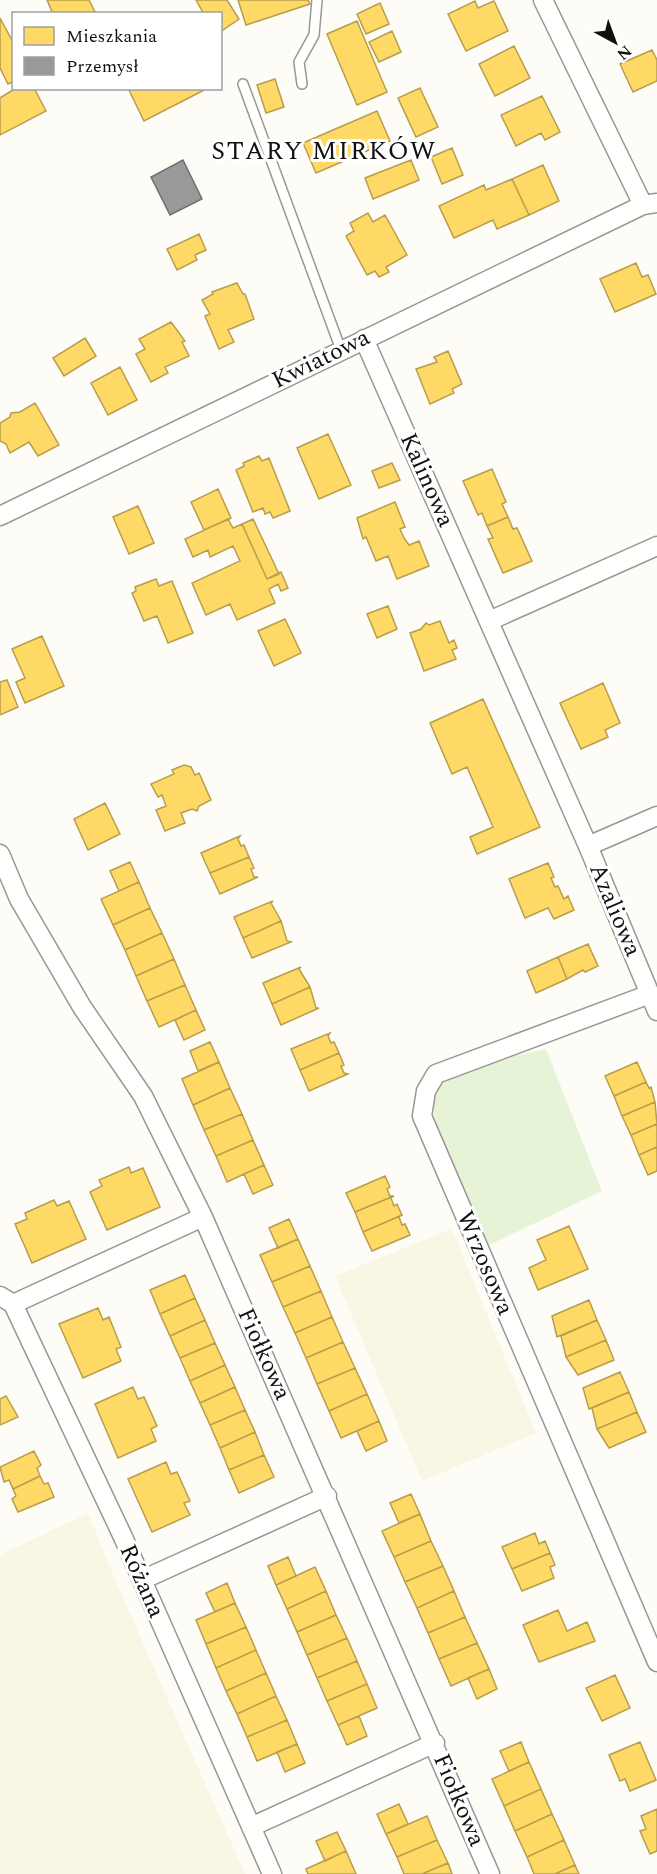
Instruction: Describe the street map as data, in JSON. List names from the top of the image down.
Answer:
{
  "streets": {
    "street": [
      "Kwiatowa",
      "Kalinowa",
      "Azaliowa",
      "Wrzosowa",
      "Fiołkowa",
      "Różana"
    ]
  },
  "crossings": [
    ["Kwiatowa", "Kalinowa"],
    ["Kalinowa", "Azaliowa"],
    ["Azaliowa", "Wrzosowa"]
  ],
  "districts": ["STARY MIRKÓW"],
  "legend": ["Mieszkania", "Przemysł"],
  "north": "bottom right"
}
